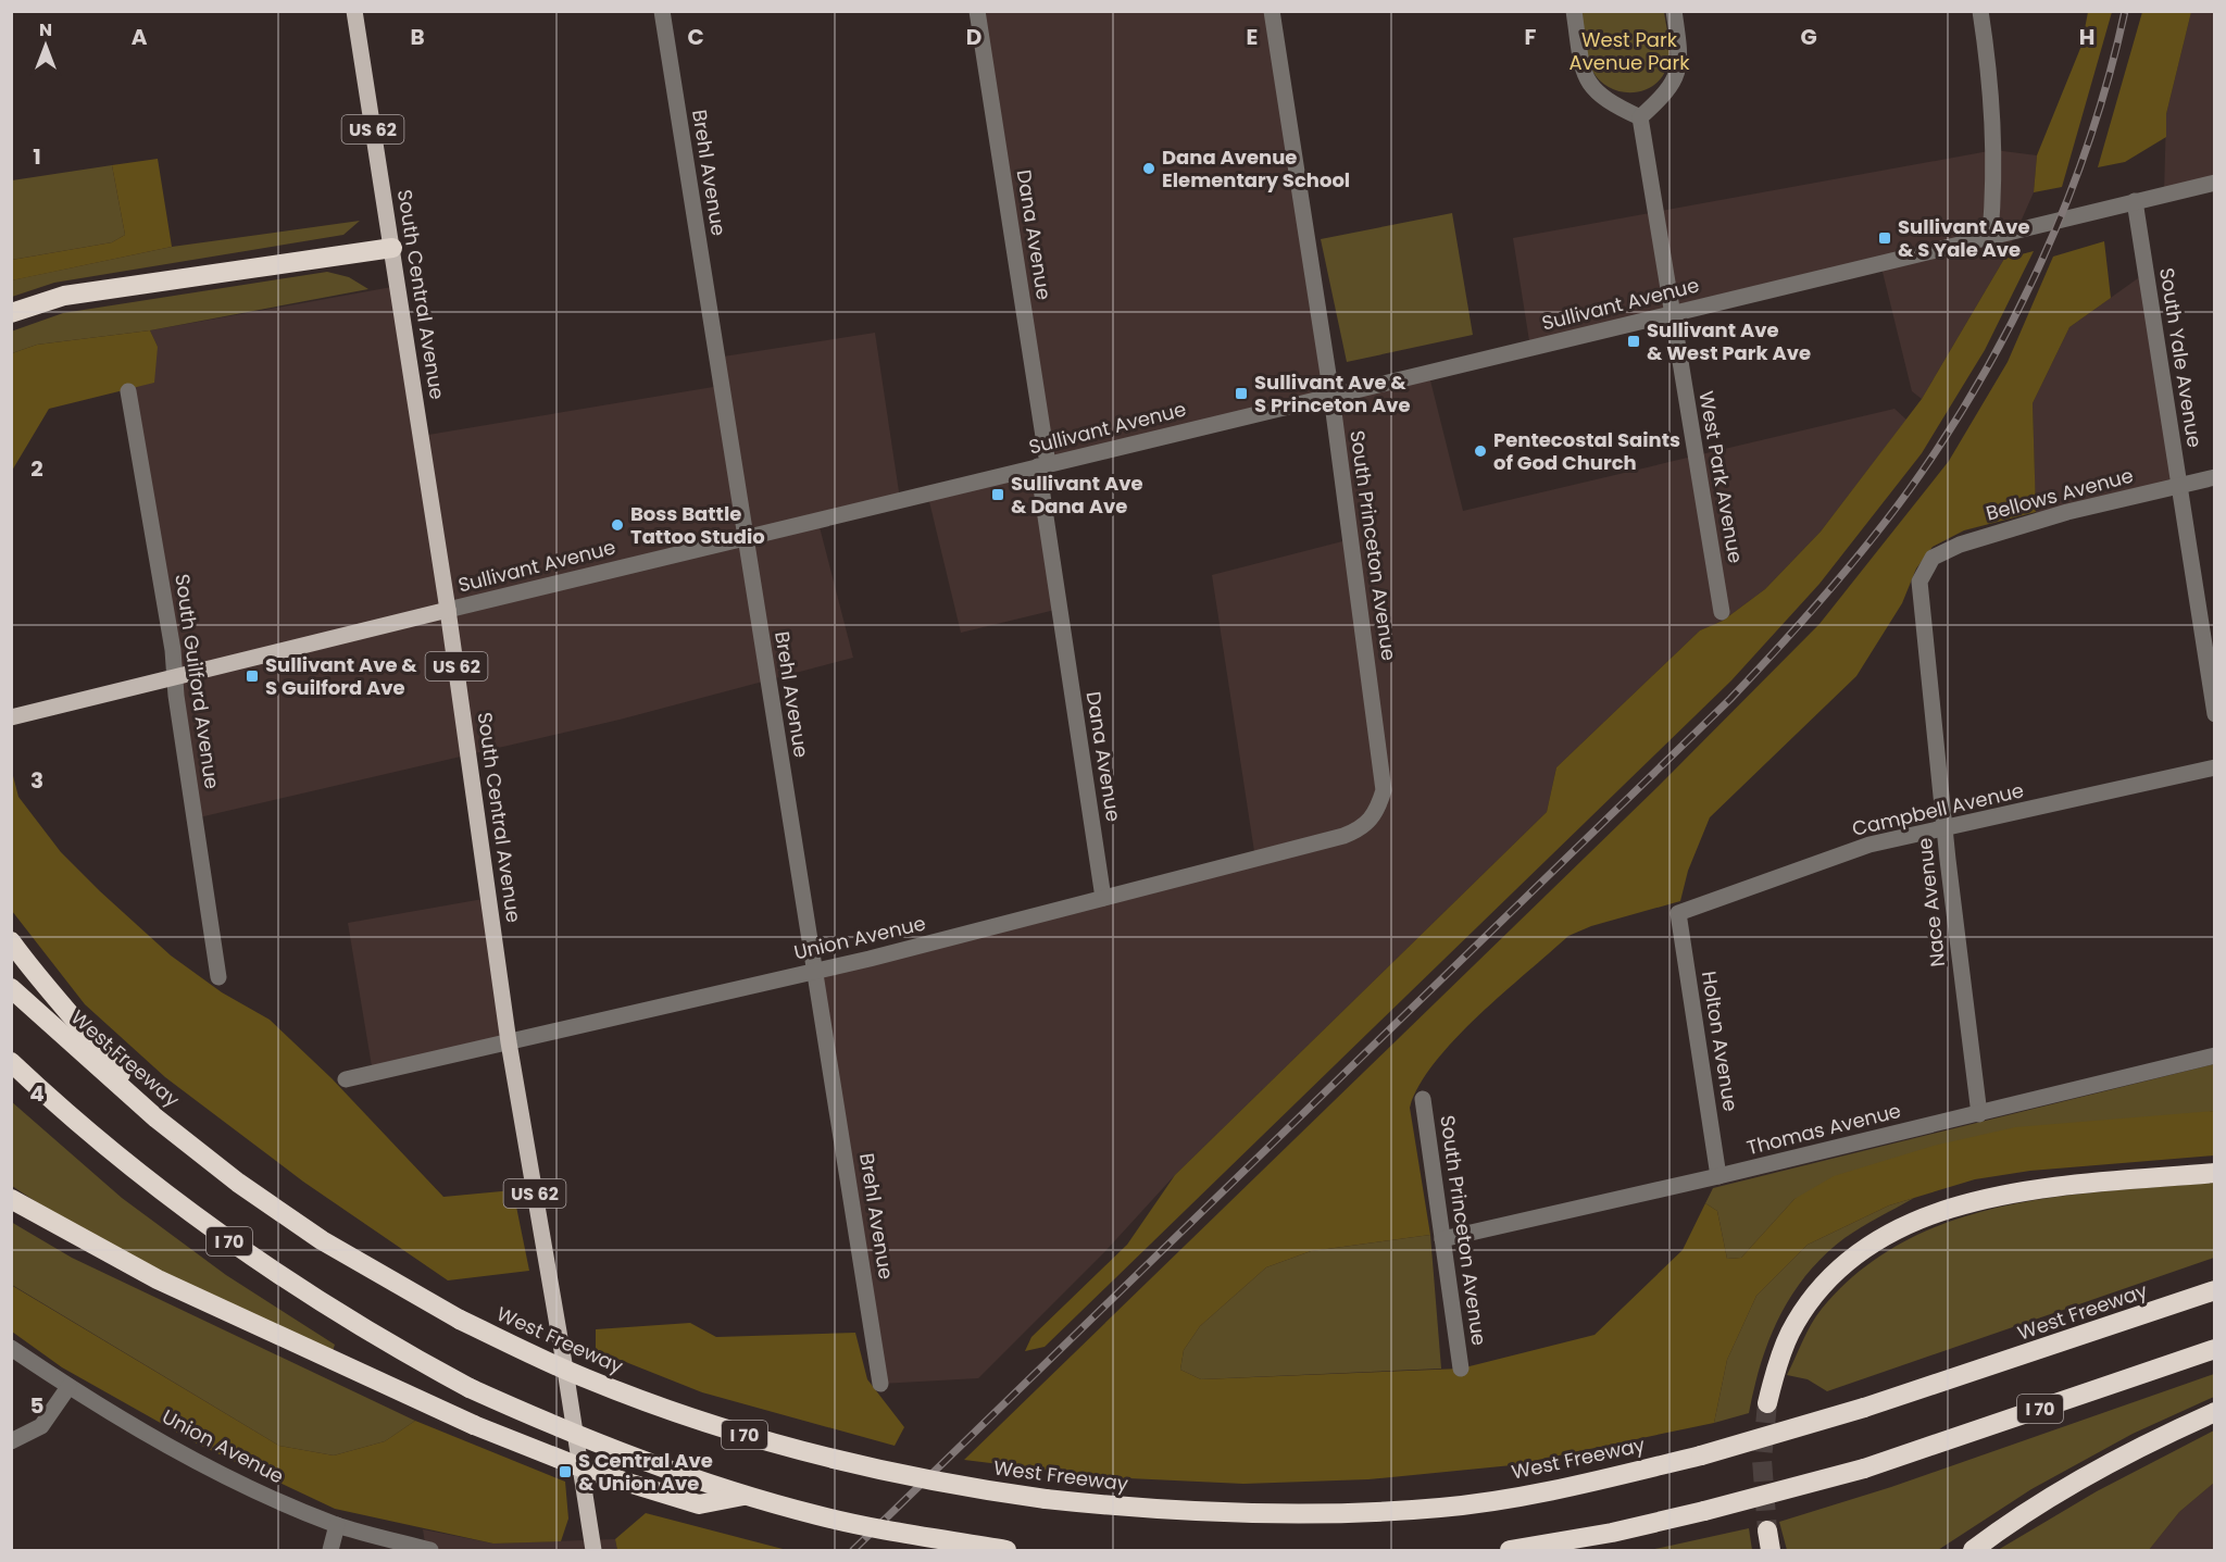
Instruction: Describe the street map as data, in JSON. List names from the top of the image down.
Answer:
{
  "streets": {
    "highway": ["West Freeway", "I 70"],
    "main road": ["US 62", "South Central Avenue", "Sullivant Avenue"],
    "street": [
      "Brehl Avenue",
      "Dana Avenue",
      "South Yale Avenue",
      "West Park Avenue",
      "Bellows Avenue",
      "South Princeton Avenue",
      "South Guilford Avenue",
      "Campbell Avenue",
      "Nace Avenue",
      "Union Avenue",
      "Holton Avenue",
      "Thomas Avenue"
    ]
  },
  "crossings": [
    ["Brehl Avenue", "Sullivant Avenue"],
    ["Brehl Avenue", "Union Avenue"],
    ["Dana Avenue", "Sullivant Avenue"],
    ["Dana Avenue", "Union Avenue"],
    ["South Central Avenue", "Sullivant Avenue"],
    ["South Central Avenue", "Union Avenue"],
    ["Sullivant Avenue", "South Yale Avenue"],
    ["Sullivant Avenue", "West Park Avenue"],
    ["Sullivant Avenue", "South Princeton Avenue"],
    ["Sullivant Avenue", "South Guilford Avenue"],
    ["South Yale Avenue", "Bellows Avenue"],
    ["Bellows Avenue", "Nace Avenue"],
    ["South Princeton Avenue", "Union Avenue"],
    ["South Princeton Avenue", "Thomas Avenue"],
    ["Campbell Avenue", "Nace Avenue"],
    ["Campbell Avenue", "Holton Avenue"],
    ["Nace Avenue", "Thomas Avenue"],
    ["Holton Avenue", "Thomas Avenue"]
  ],
  "parks": ["West Park Avenue Park"],
  "places": {
    "other": ["Dana Avenue Elementary School", "Pentecostal Saints of God Church", "Boss Battle Tattoo Studio"],
    "transit": [
      "Sullivant Ave & S Yale Ave",
      "Sullivant Ave & West Park Ave",
      "Sullivant Ave & S Princeton Ave",
      "Sullivant Ave & Dana Ave",
      "Sullivant Ave & S Guilford Ave",
      "S Central Ave & Union Ave"
    ]
  },
  "north": "top",
  "grid": {
    "columns": [
      "A",
      "B",
      "C",
      "D",
      "E",
      "F",
      "G",
      "H"
    ],
    "rows": [
      "1",
      "2",
      "3",
      "4",
      "5"
    ]
  }
}
